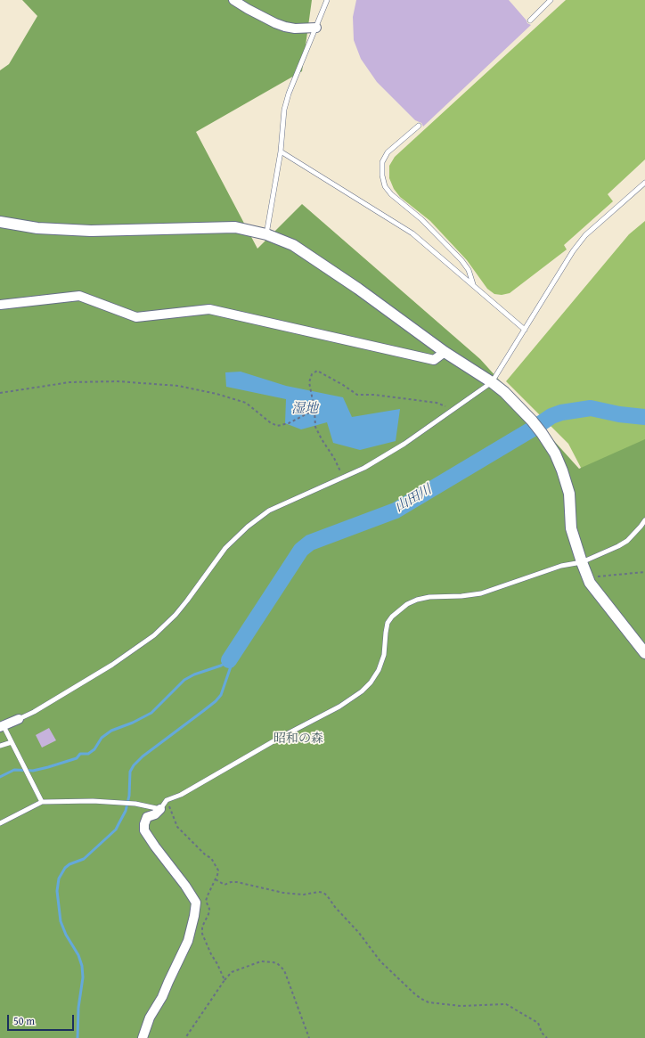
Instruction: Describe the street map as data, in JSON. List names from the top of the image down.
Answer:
{
  "water": ["湿地", "山田川"],
  "parks": ["昭和の森"],
  "scale_bar": "50 m"
}
